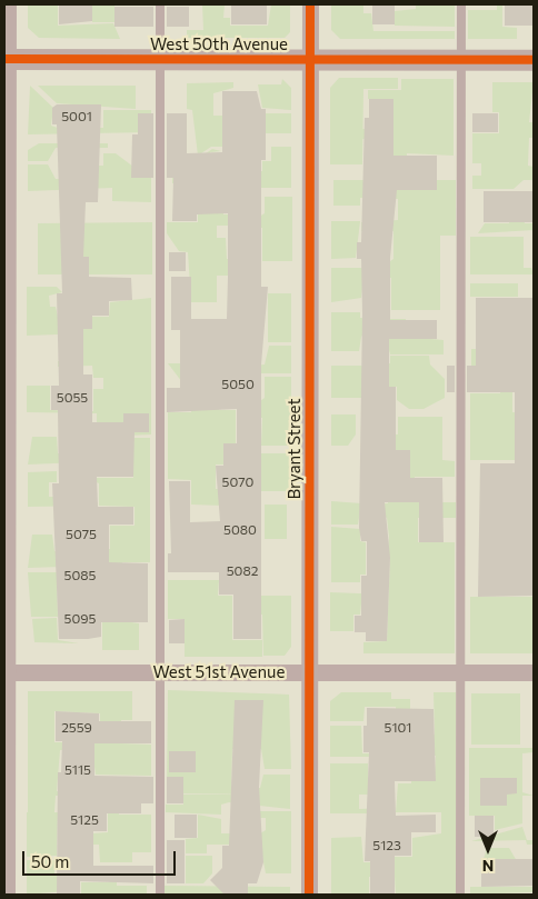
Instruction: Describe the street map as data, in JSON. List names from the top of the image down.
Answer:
{
  "streets": {
    "street": ["West 50th Avenue", "Bryant Street", "West 51st Avenue"]
  },
  "crossings": [
    ["West 50th Avenue", "Bryant Street"],
    ["Bryant Street", "West 51st Avenue"]
  ],
  "house_numbers": [
    "5001",
    "5050",
    "5055",
    "5070",
    "5080",
    "5075",
    "5082",
    "5085",
    "5095",
    "2559",
    "5101",
    "5115",
    "5125",
    "5123"
  ],
  "scale_bar": "50 m",
  "north": "bottom"
}
